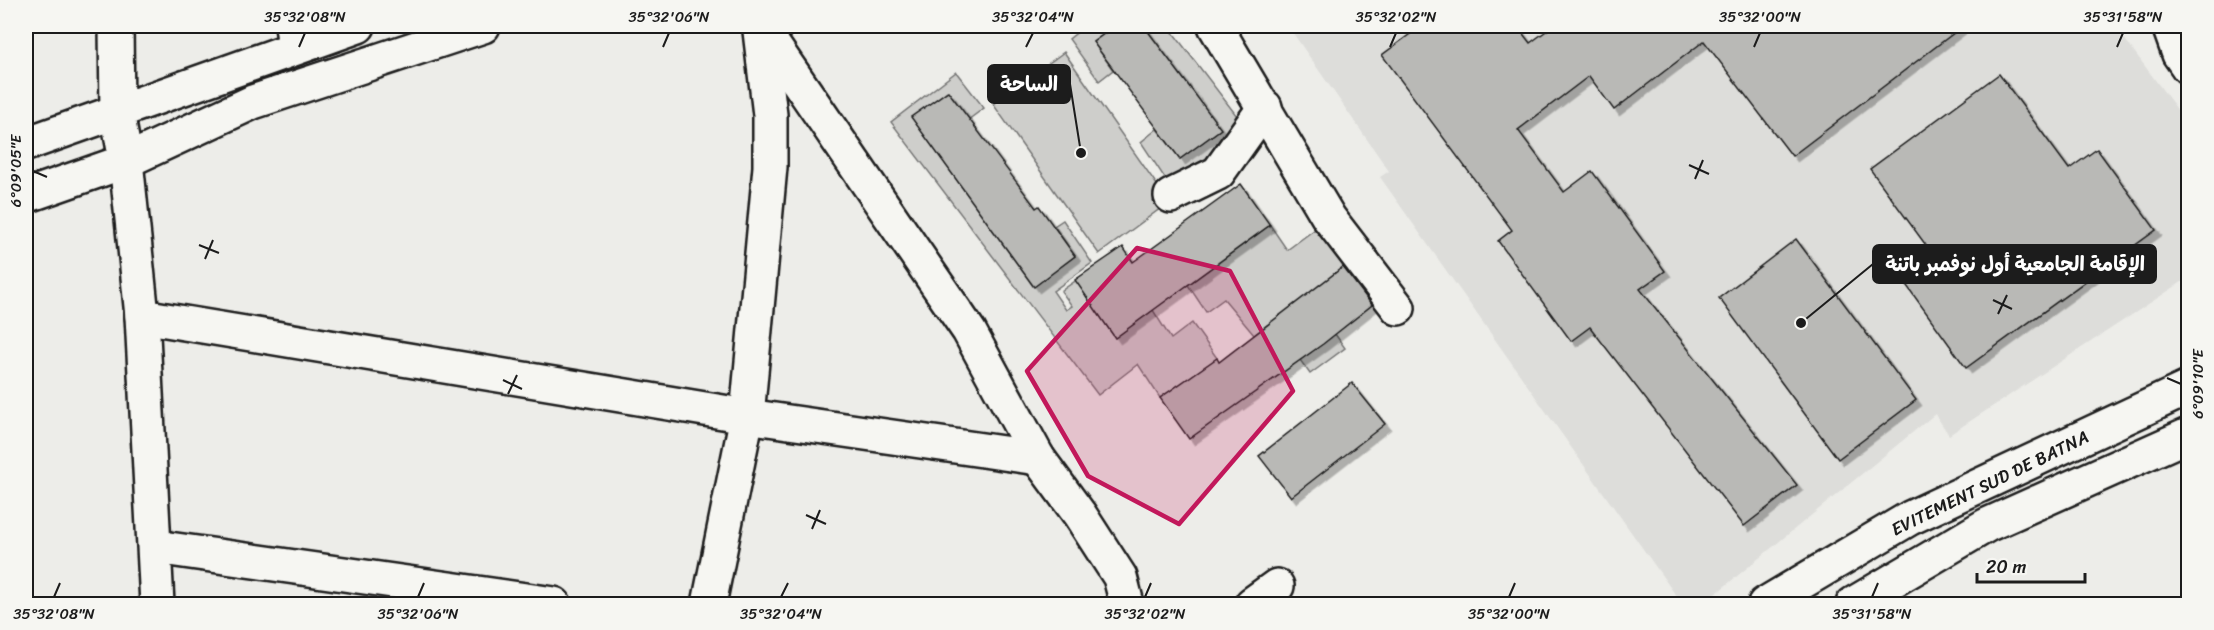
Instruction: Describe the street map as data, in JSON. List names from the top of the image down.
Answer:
{
  "streets": {
    "main road": ["EVITEMENT SUD DE BATNA"]
  },
  "places": ["الساحة", "الإقامة الجامعية أول نوفمبر باتنة"],
  "scale_bar": "20 m",
  "coordinates": [
    "35°32'08\"N",
    "35°32'06\"N",
    "35°32'04\"N",
    "35°32'02\"N",
    "35°32'00\"N",
    "35°31'58\"N",
    "6°09'05\"E",
    "6°09'10\"E"
  ]
}
